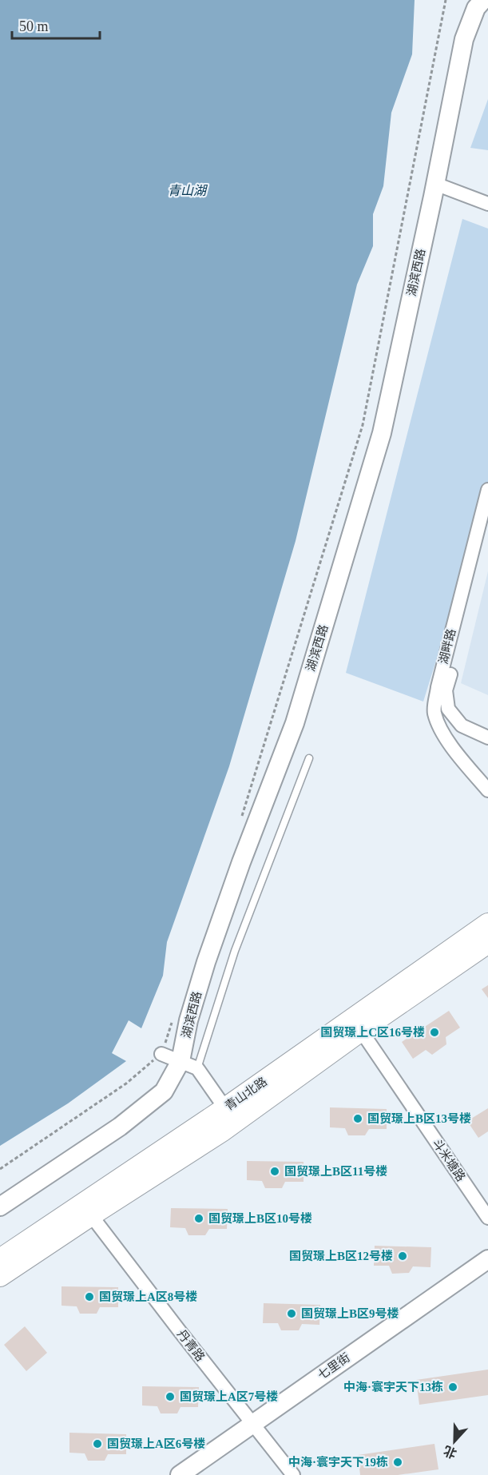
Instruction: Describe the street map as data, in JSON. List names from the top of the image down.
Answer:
{
  "streets": {
    "main road": ["青山北路"],
    "street": [
      "湖滨西路",
      "湖畔路",
      "斗米塘路",
      "丹青路",
      "七里街"
    ]
  },
  "crossings": [
    ["青山北路", "斗米塘路"],
    ["青山北路", "丹青路"],
    ["丹青路", "七里街"]
  ],
  "water": ["青山湖"],
  "places": [
    "国贸璟上C区16号楼",
    "国贸璟上B区13号楼",
    "国贸璟上B区11号楼",
    "国贸璟上B区10号楼",
    "国贸璟上B区12号楼",
    "国贸璟上A区8号楼",
    "国贸璟上B区9号楼",
    "中海·寰宇天下13栋",
    "国贸璟上A区7号楼",
    "国贸璟上A区6号楼",
    "中海·寰宇天下19栋"
  ],
  "scale_bar": "50 m",
  "north": "bottom"
}
